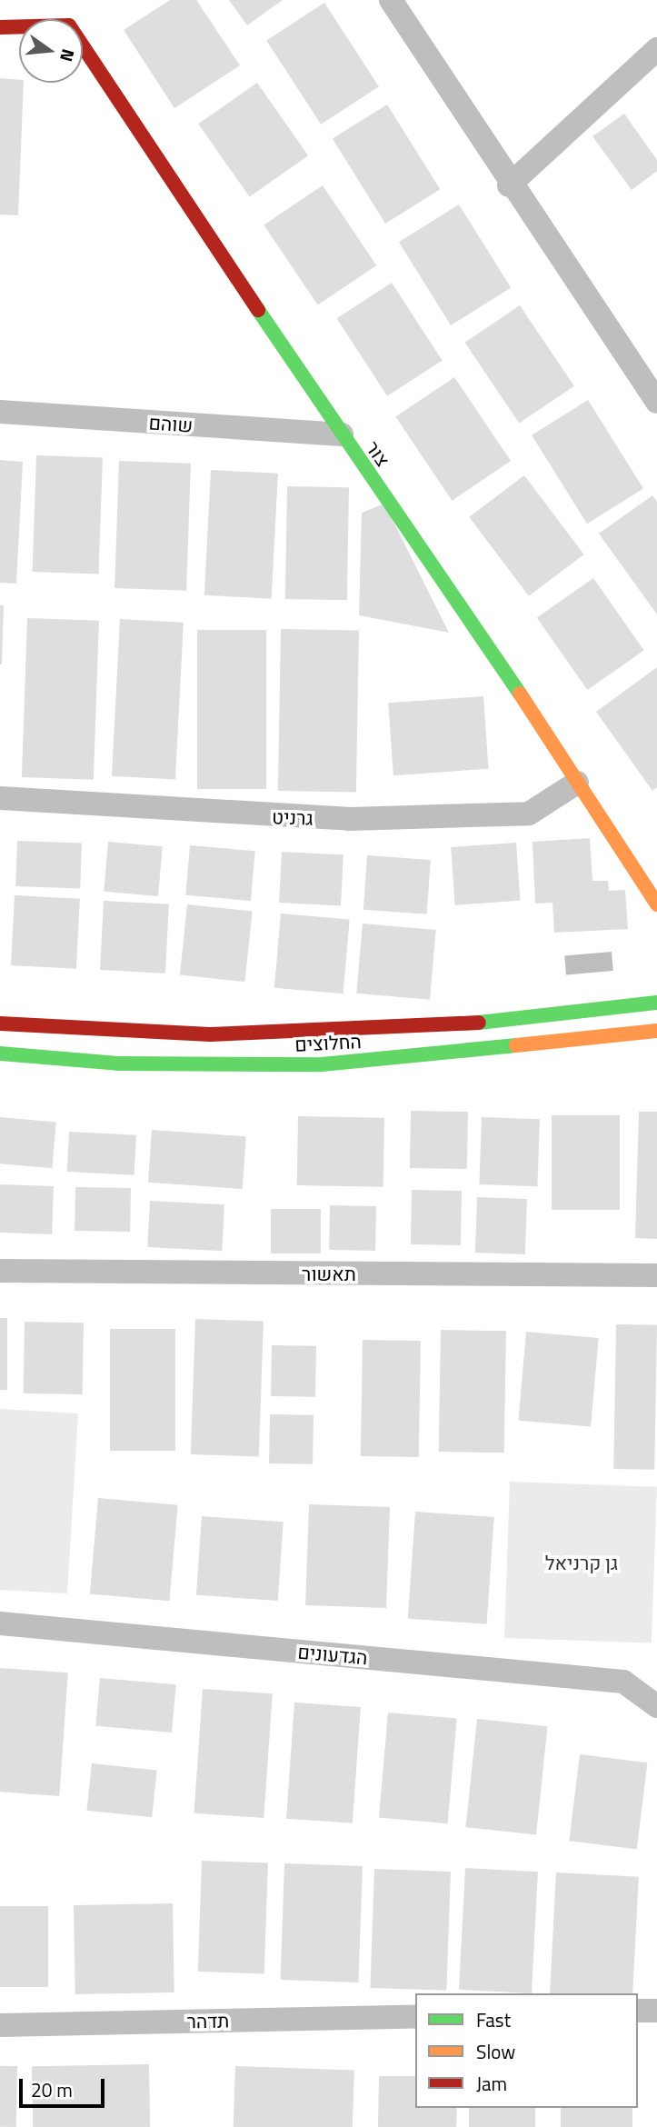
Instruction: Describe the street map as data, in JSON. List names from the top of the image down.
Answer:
{
  "streets": {
    "street": [
      "שוהם",
      "צור",
      "גרניט",
      "החלוצים",
      "תאשור",
      "הגדעונים",
      "תדהר"
    ]
  },
  "crossings": [
    ["שוהם", "צור"],
    ["צור", "גרניט"]
  ],
  "parks": ["גן קרניאל"],
  "legend": ["Fast", "Slow", "Jam"],
  "scale_bar": "20 m",
  "north": "right"
}
